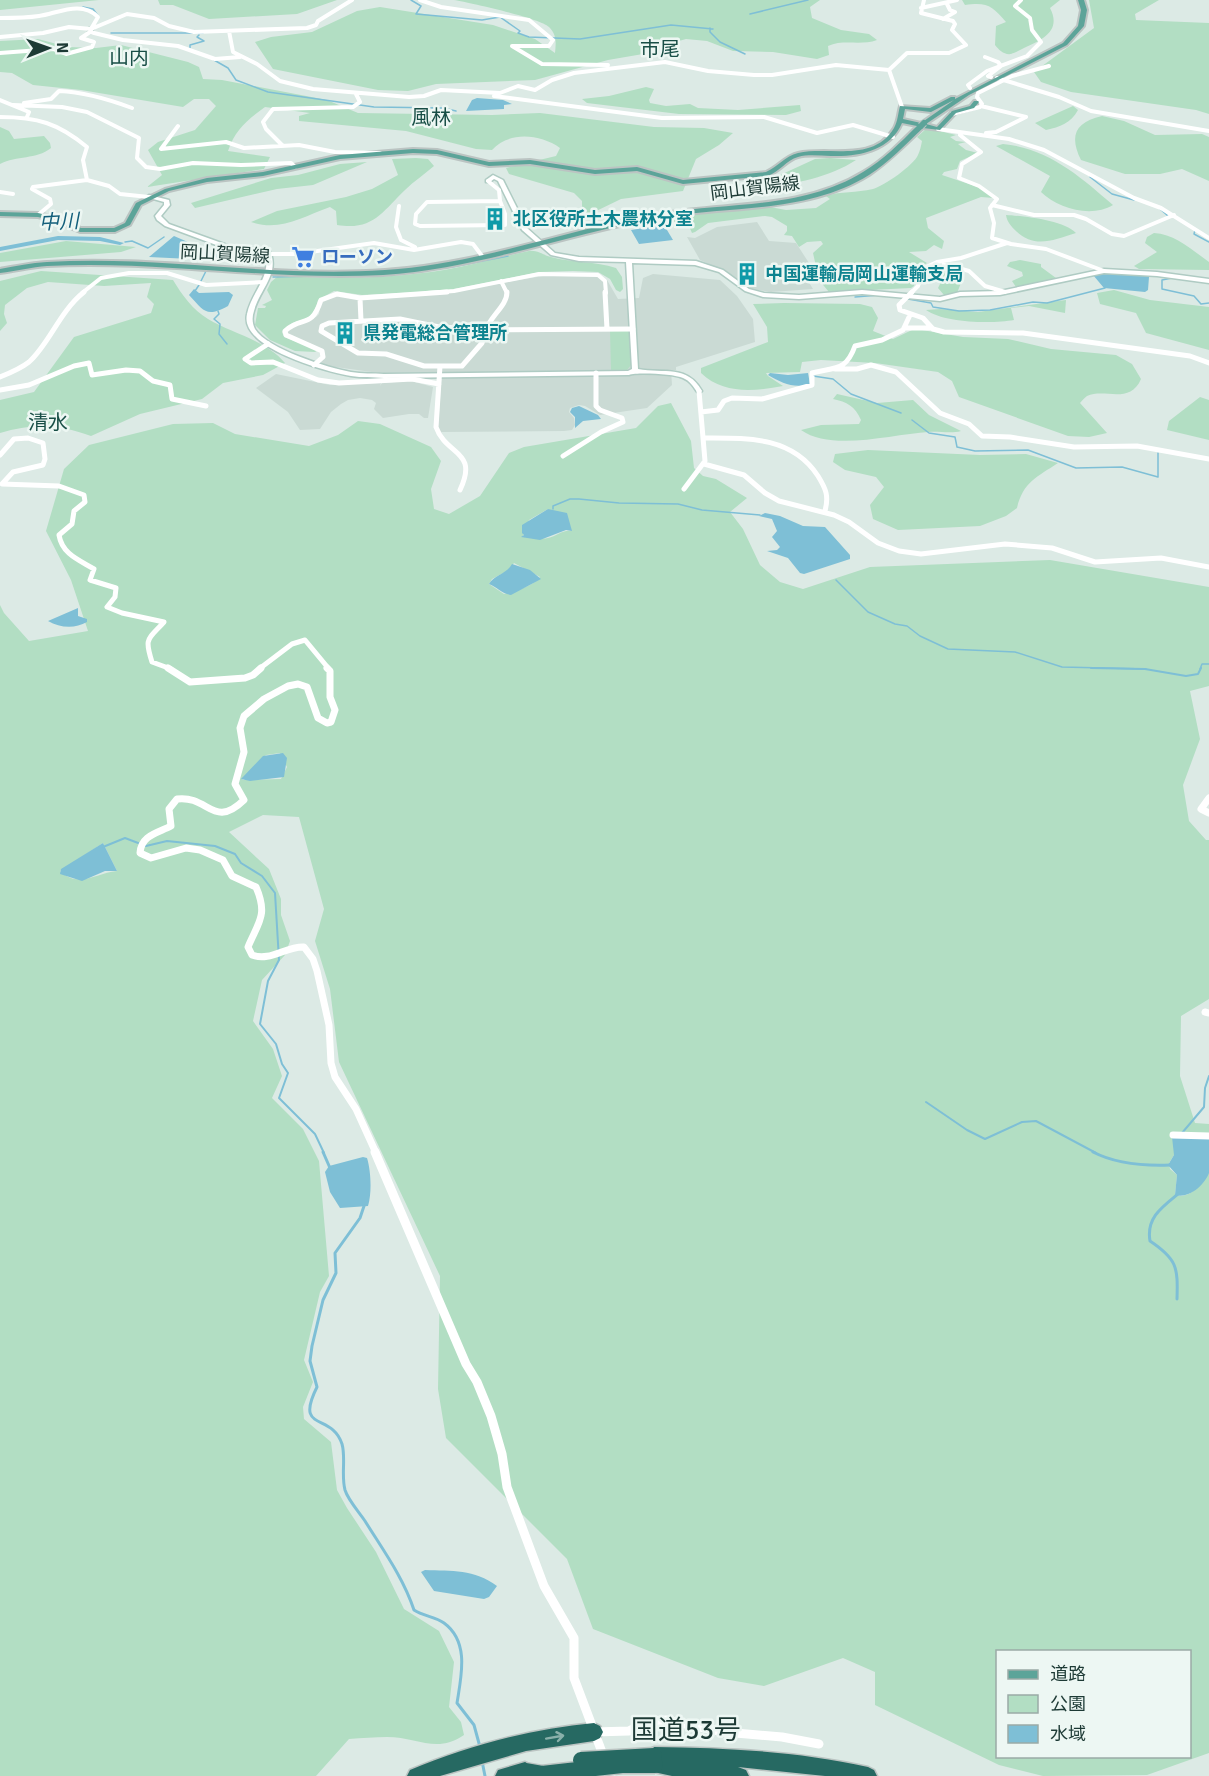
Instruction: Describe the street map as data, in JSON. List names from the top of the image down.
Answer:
{
  "streets": {
    "highway": ["国道53号"],
    "main road": ["岡山賀陽線"]
  },
  "districts": [
    "市尾",
    "山内",
    "風林",
    "清水"
  ],
  "water": ["中川"],
  "places": {
    "building": ["北区役所土木農林分室", "中国運輸局岡山運輸支局", "県発電総合管理所"],
    "supermarket": ["ローソン"]
  },
  "legend": ["道路", "公園", "水域"],
  "north": "right"
}
